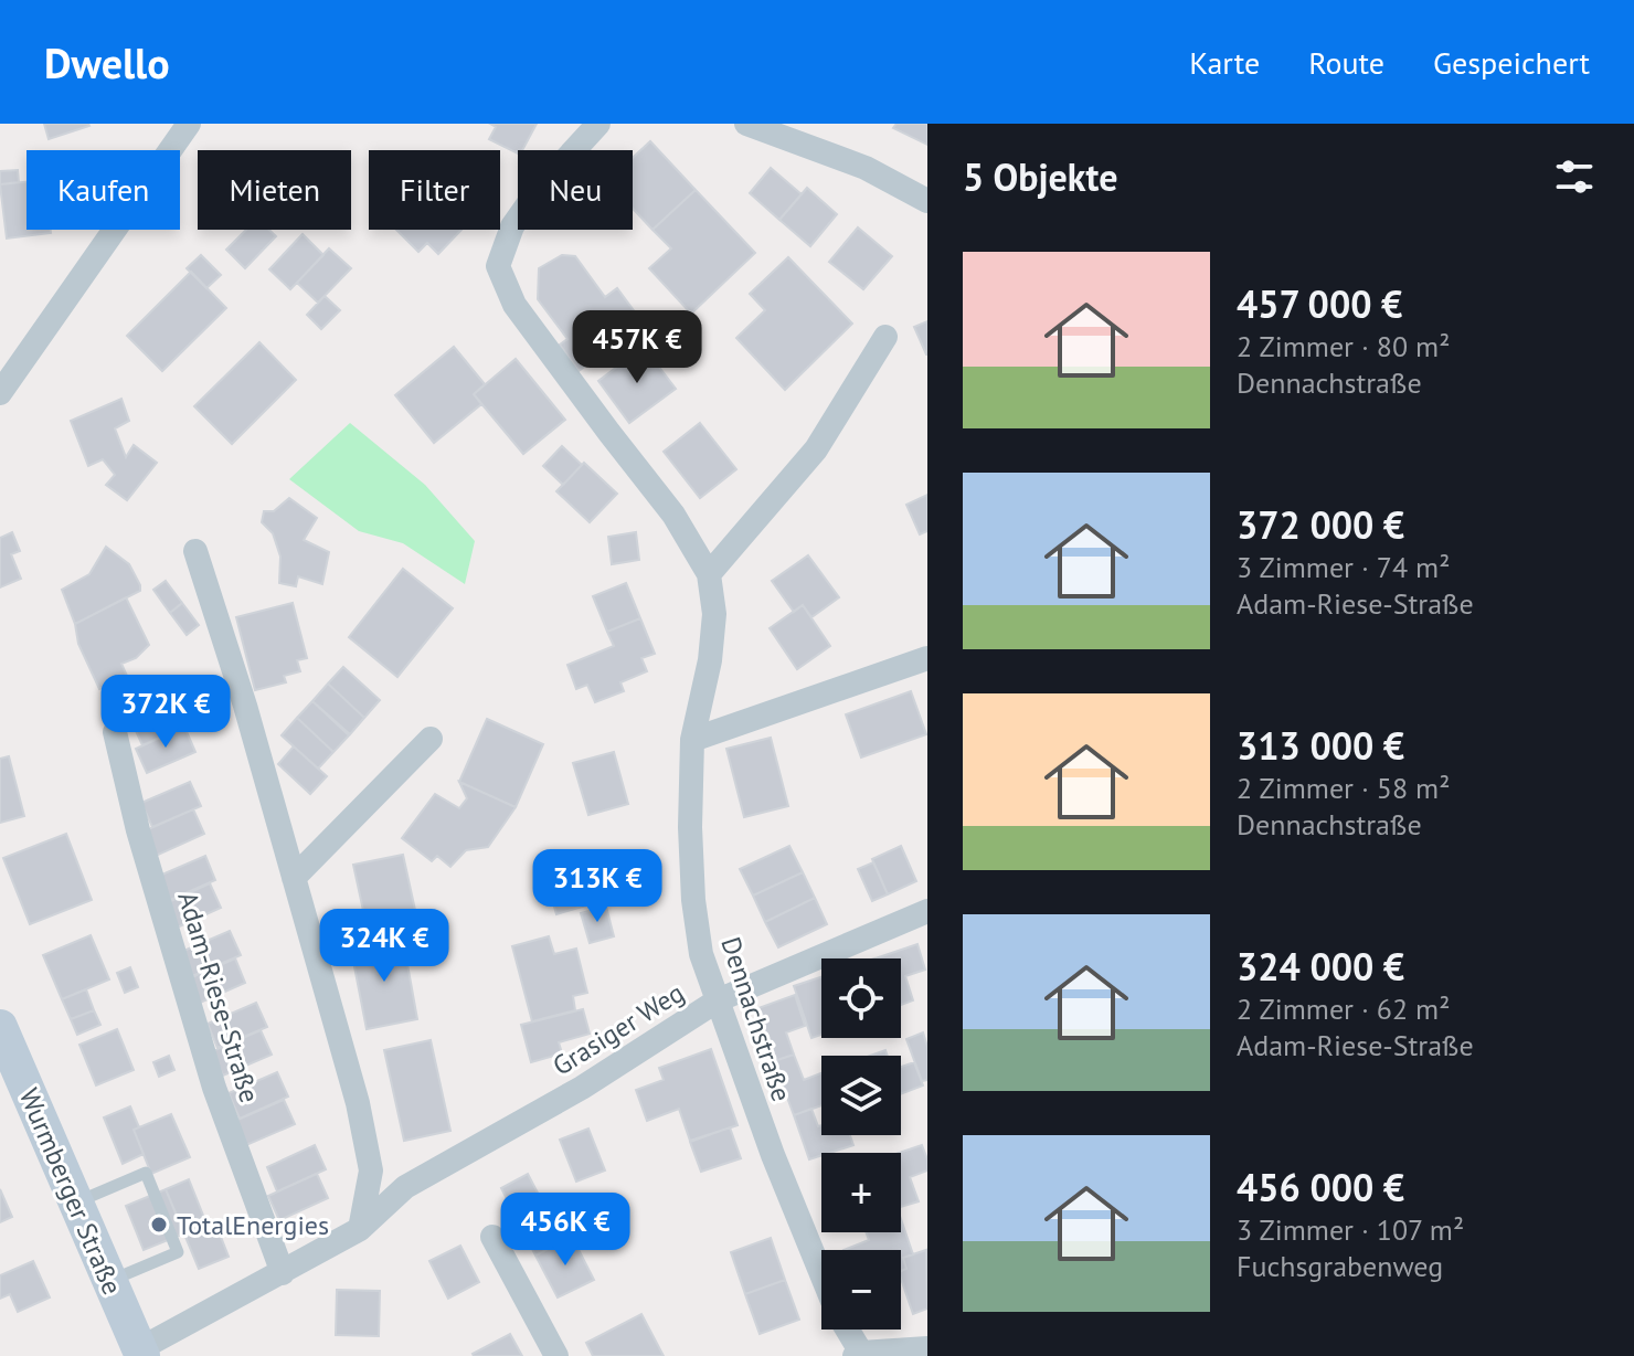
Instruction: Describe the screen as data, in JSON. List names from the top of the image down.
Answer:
{
  "streets": {
    "main road": ["Wurmberger Straße"],
    "street": ["Adam-Riese-Straße", "Dennachstraße", "Grasiger Weg"]
  },
  "crossings": [
    ["Dennachstraße", "Grasiger Weg"]
  ],
  "places": ["TotalEnergies"],
  "page": {
    "header": "Dwello",
    "nav": ["Karte", "Route", "Gespeichert"],
    "heading": "5 Objekte",
    "chip": [
      "Kaufen",
      "Mieten",
      "Filter",
      "Neu"
    ],
    "list": [
      {
        "name": "457 000 €",
        "note": "2 Zimmer · 80 m² · Dennachstraße"
      },
      {
        "name": "372 000 €",
        "note": "3 Zimmer · 74 m² · Adam-Riese-Straße"
      },
      {
        "name": "313 000 €",
        "note": "2 Zimmer · 58 m² · Dennachstraße"
      },
      {
        "name": "324 000 €",
        "note": "2 Zimmer · 62 m² · Adam-Riese-Straße"
      },
      {
        "name": "456 000 €",
        "note": "3 Zimmer · 107 m² · Fuchsgrabenweg"
      }
    ],
    "price": [
      "457K €",
      "372K €",
      "313K €",
      "324K €",
      "456K €"
    ],
    "map_buttons": ["+", "−"]
  }
}
